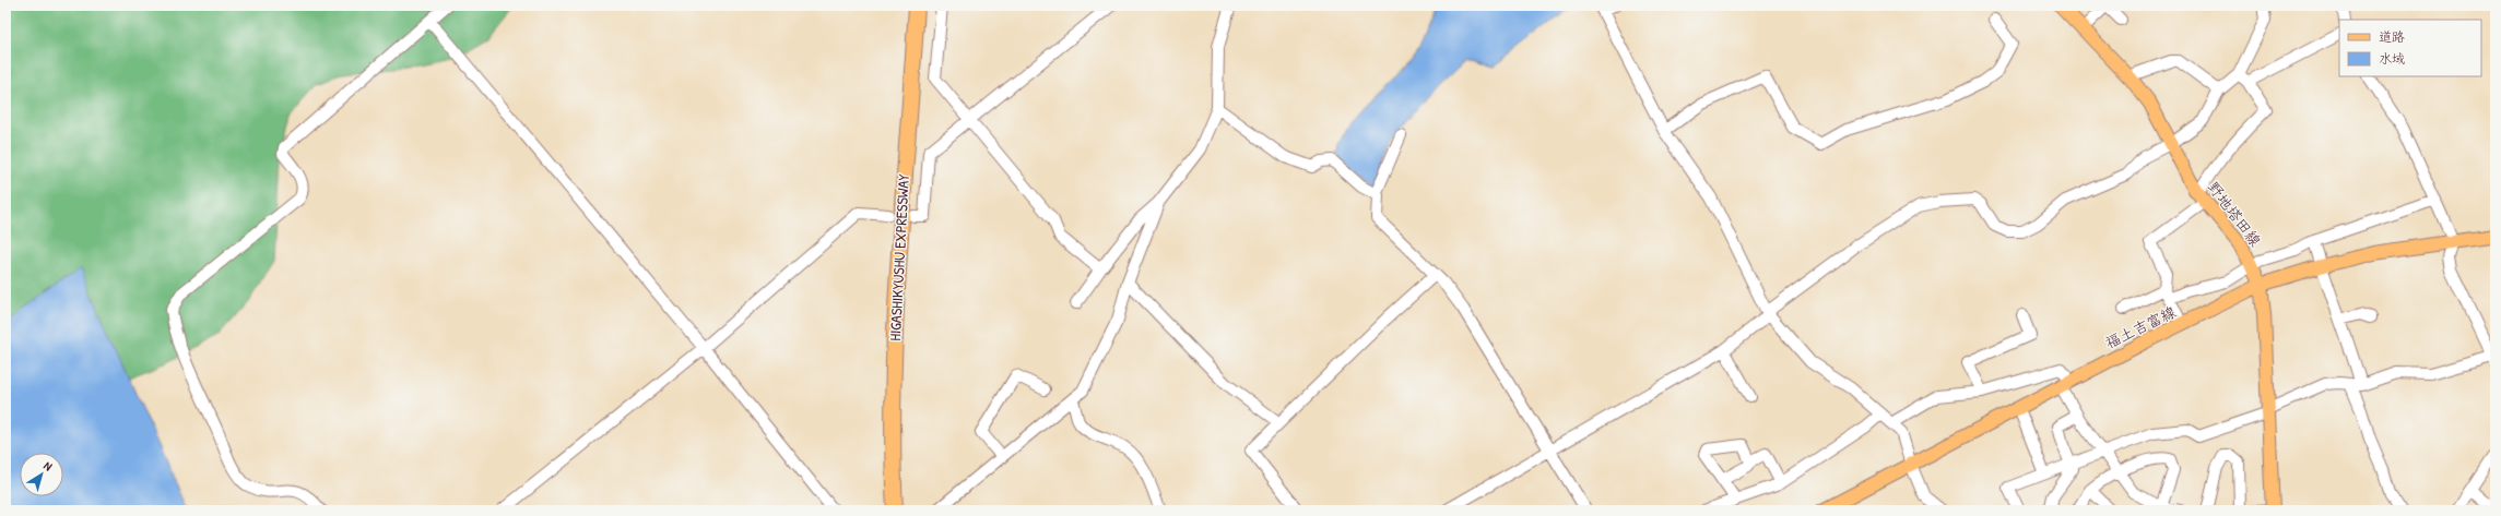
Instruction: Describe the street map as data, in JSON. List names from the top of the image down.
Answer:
{
  "streets": {
    "highway": ["HIGASHIKYUSHU EXPRESSWAY"],
    "main road": ["野地塔田線", "福土吉富線"]
  },
  "crossings": [
    ["野地塔田線", "福土吉富線"]
  ],
  "legend": ["道路", "水域"],
  "north": "top right"
}
